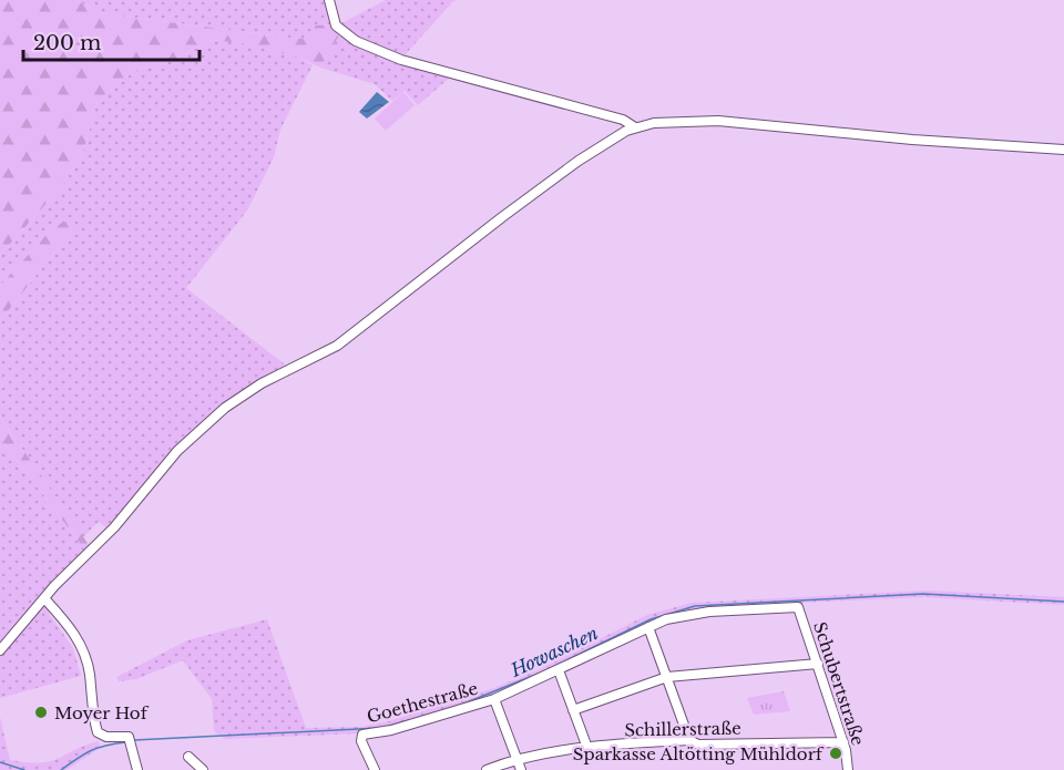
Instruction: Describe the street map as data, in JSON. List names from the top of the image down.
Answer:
{
  "streets": {
    "street": ["Schubertstraße", "Goethestraße", "Schillerstraße"]
  },
  "crossings": [
    ["Schubertstraße", "Goethestraße"],
    ["Schubertstraße", "Schillerstraße"]
  ],
  "water": ["Howaschen"],
  "places": ["Moyer Hof", "Sparkasse Altötting Mühldorf"],
  "scale_bar": "200 m"
}
